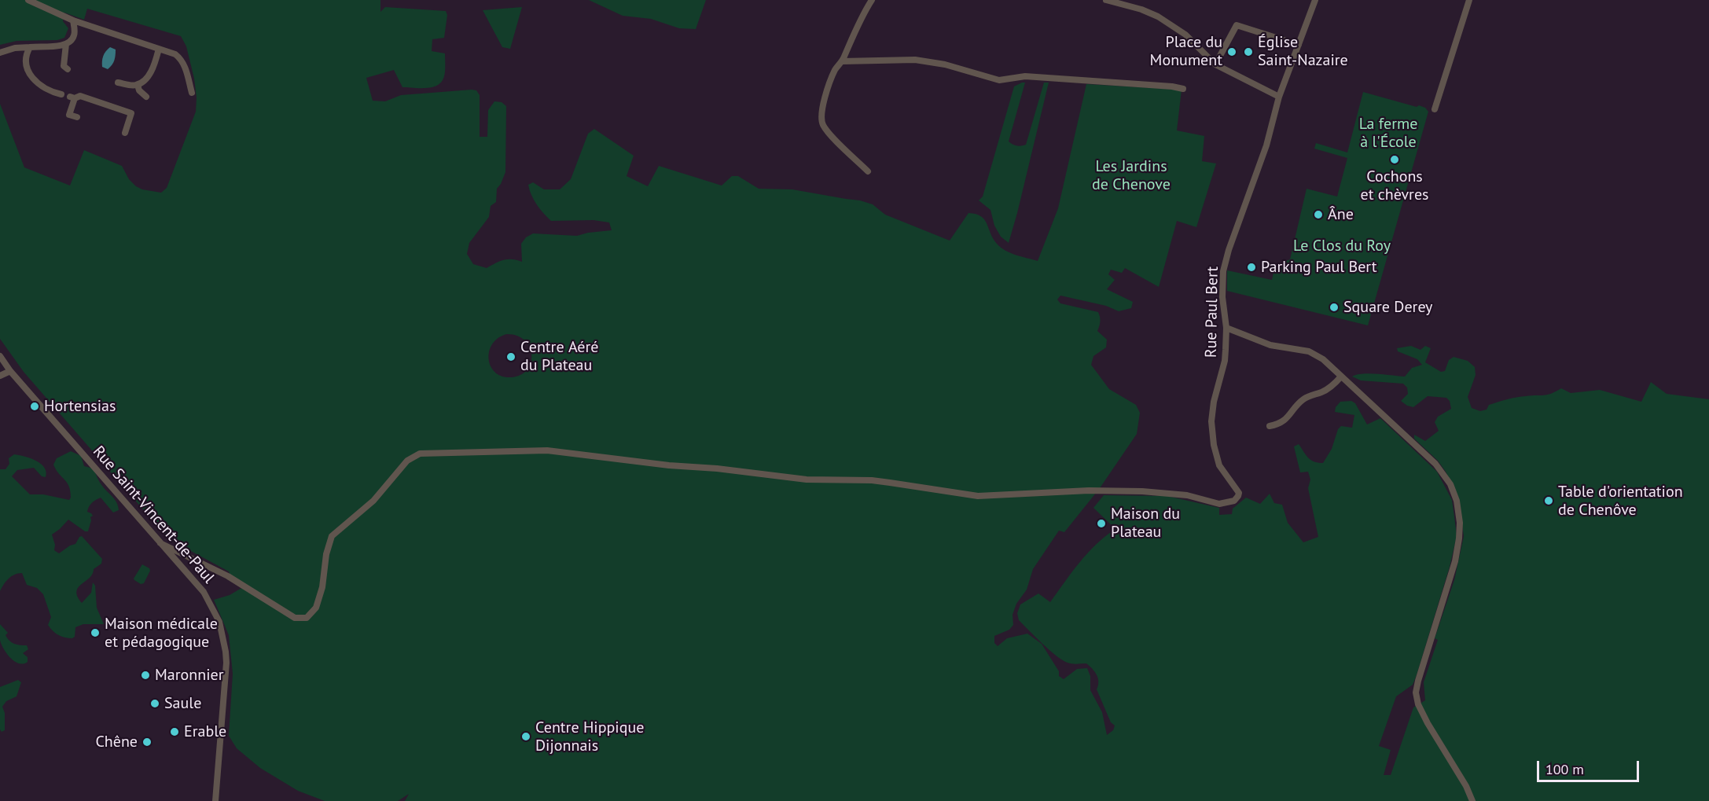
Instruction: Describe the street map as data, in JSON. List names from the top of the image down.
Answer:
{
  "streets": {
    "street": ["Rue Paul Bert", "Rue Saint-Vincent-de-Paul"]
  },
  "crossings": [
    ["Rue Paul Bert", "Rue Saint-Vincent-de-Paul"]
  ],
  "parks": ["La ferme à l'École", "Les Jardins de Chenove", "Le Clos du Roy"],
  "places": [
    "Place du Monument",
    "Église Saint-Nazaire",
    "Cochons et chèvres",
    "Âne",
    "Parking Paul Bert",
    "Square Derey",
    "Centre Aéré du Plateau",
    "Hortensias",
    "Table d'orientation de Chenôve",
    "Maison du Plateau",
    "Maison médicale et pédagogique",
    "Maronnier",
    "Saule",
    "Erable",
    "Centre Hippique Dijonnais",
    "Chêne"
  ],
  "scale_bar": "100 m"
}
